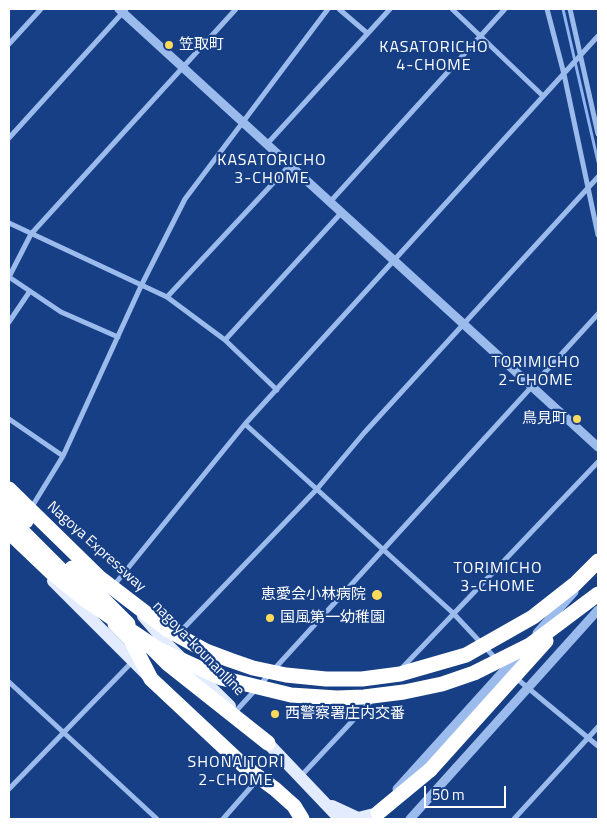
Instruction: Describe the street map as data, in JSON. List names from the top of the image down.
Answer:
{
  "streets": {
    "highway": ["Nagoya Expressway"],
    "main road": ["nagoya-kounan line"]
  },
  "districts": [
    "KASATORICHO 4-CHOME",
    "KASATORICHO 3-CHOME",
    "TORIMICHO 2-CHOME",
    "TORIMICHO 3-CHOME",
    "SHONAITORI 2-CHOME"
  ],
  "places": [
    "笠取町",
    "鳥見町",
    "恵愛会小林病院",
    "国風第一幼稚園",
    "西警察署庄内交番"
  ],
  "scale_bar": "50 m"
}
